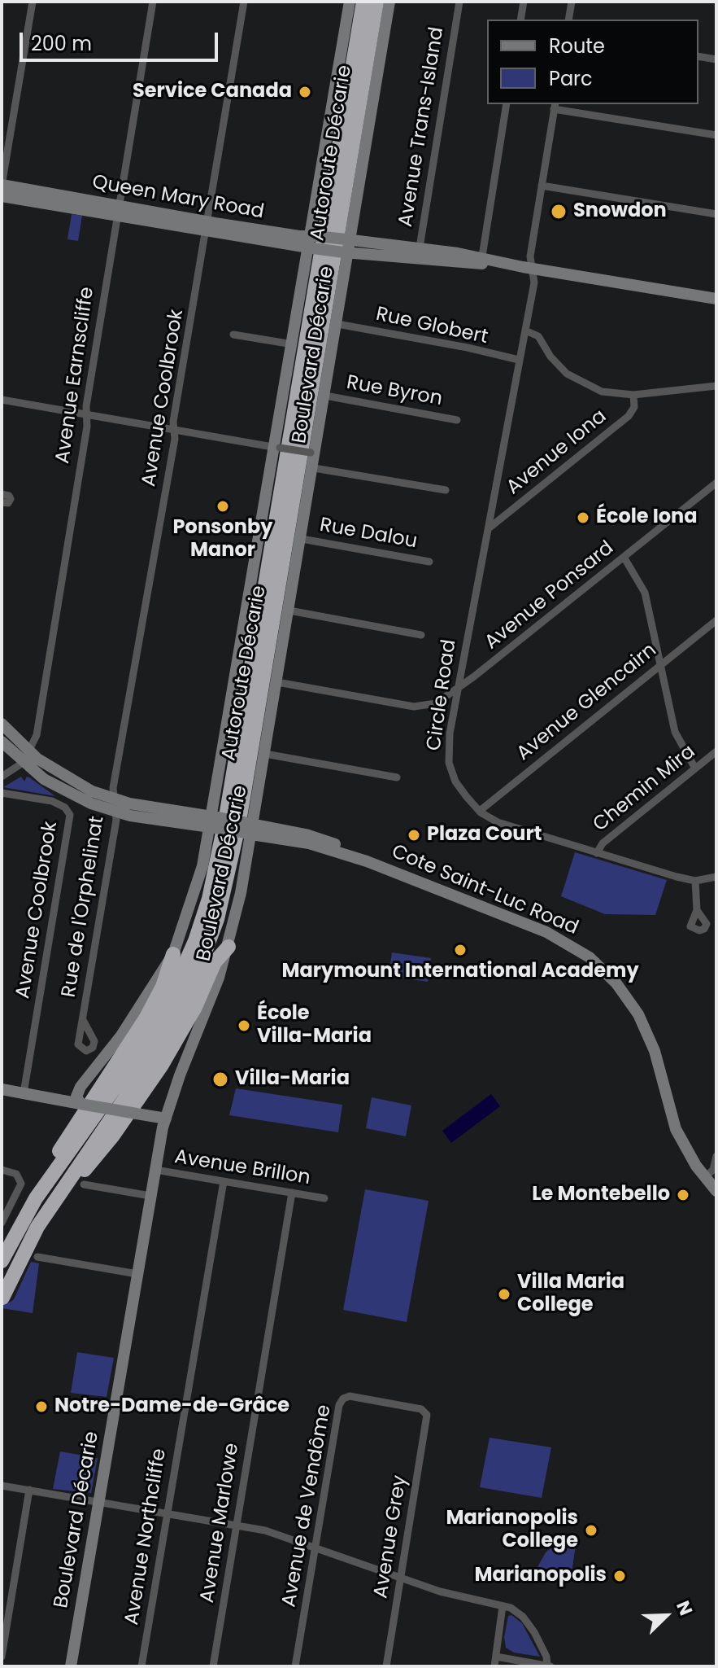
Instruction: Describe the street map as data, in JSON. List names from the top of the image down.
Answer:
{
  "streets": {
    "highway": ["Autoroute Décarie"],
    "main road": ["Queen Mary Road", "Boulevard Décarie", "Cote Saint-Luc Road"],
    "street": [
      "Avenue Trans-Island",
      "Rue Globert",
      "Avenue Earnscliffe",
      "Rue Byron",
      "Avenue Coolbrook",
      "Avenue Iona",
      "Rue Dalou",
      "Avenue Ponsard",
      "Circle Road",
      "Avenue Glencairn",
      "Chemin Mira",
      "Rue de l'Orphelinat",
      "Avenue Brillon",
      "Avenue de Vendôme",
      "Avenue Marlowe",
      "Avenue Northcliffe",
      "Avenue Grey"
    ]
  },
  "crossings": [
    ["Avenue Trans-Island", "Queen Mary Road"],
    ["Queen Mary Road", "Boulevard Décarie"],
    ["Queen Mary Road", "Avenue Earnscliffe"],
    ["Queen Mary Road", "Avenue Coolbrook"],
    ["Queen Mary Road", "Circle Road"],
    ["Rue Globert", "Boulevard Décarie"],
    ["Rue Globert", "Circle Road"],
    ["Boulevard Décarie", "Rue Byron"],
    ["Boulevard Décarie", "Rue Dalou"],
    ["Boulevard Décarie", "Avenue Ponsard"],
    ["Boulevard Décarie", "Cote Saint-Luc Road"],
    ["Boulevard Décarie", "Avenue Brillon"],
    ["Avenue Earnscliffe", "Cote Saint-Luc Road"],
    ["Avenue Coolbrook", "Cote Saint-Luc Road"],
    ["Avenue Coolbrook", "Rue de l'Orphelinat"],
    ["Avenue Iona", "Circle Road"],
    ["Avenue Ponsard", "Circle Road"],
    ["Circle Road", "Avenue Glencairn"],
    ["Circle Road", "Chemin Mira"],
    ["Cote Saint-Luc Road", "Rue de l'Orphelinat"],
    ["Avenue Brillon", "Avenue Marlowe"],
    ["Avenue Brillon", "Avenue Northcliffe"],
    ["Avenue de Vendôme", "Avenue Grey"]
  ],
  "places": [
    "Service Canada",
    "Snowdon",
    "Ponsonby Manor",
    "École Iona",
    "Plaza Court",
    "Marymount International Academy",
    "École Villa-Maria",
    "Villa-Maria",
    "Le Montebello",
    "Villa Maria College",
    "Notre-Dame-de-Grâce",
    "Marianopolis College",
    "Marianopolis"
  ],
  "legend": ["Route", "Parc"],
  "scale_bar": "200 m",
  "north": "top right"
}
